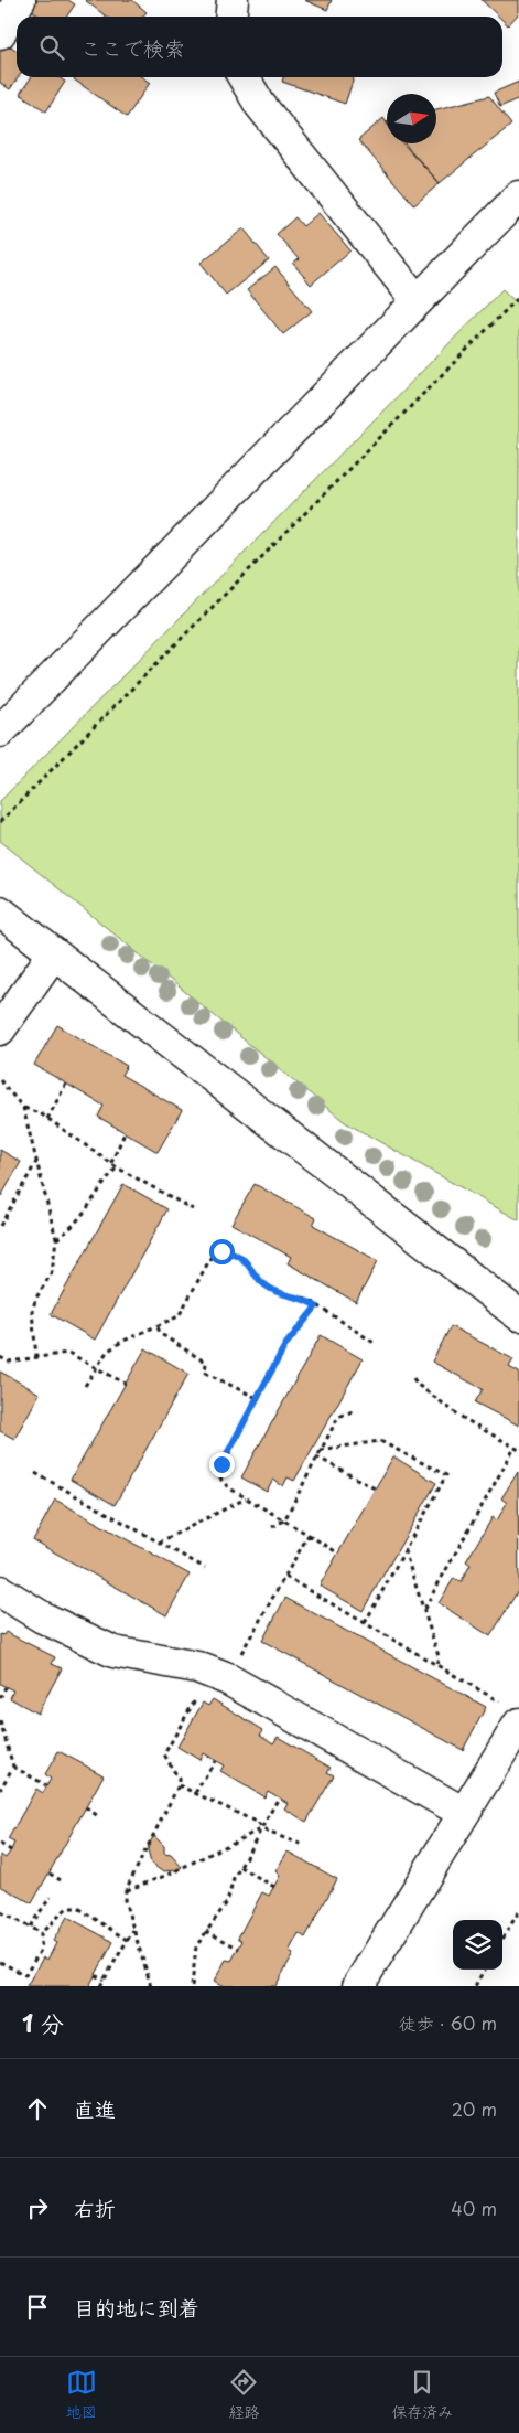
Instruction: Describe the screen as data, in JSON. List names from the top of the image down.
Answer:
{
  "north": "right",
  "page": {
    "search": "ここで検索",
    "heading": ["1 分", "徒歩 · 60 m"],
    "list": [
      ["直進", "20 m"],
      ["右折", "40 m"],
      "目的地に到着"
    ],
    "nav": ["地図", "経路", "保存済み"]
  }
}
